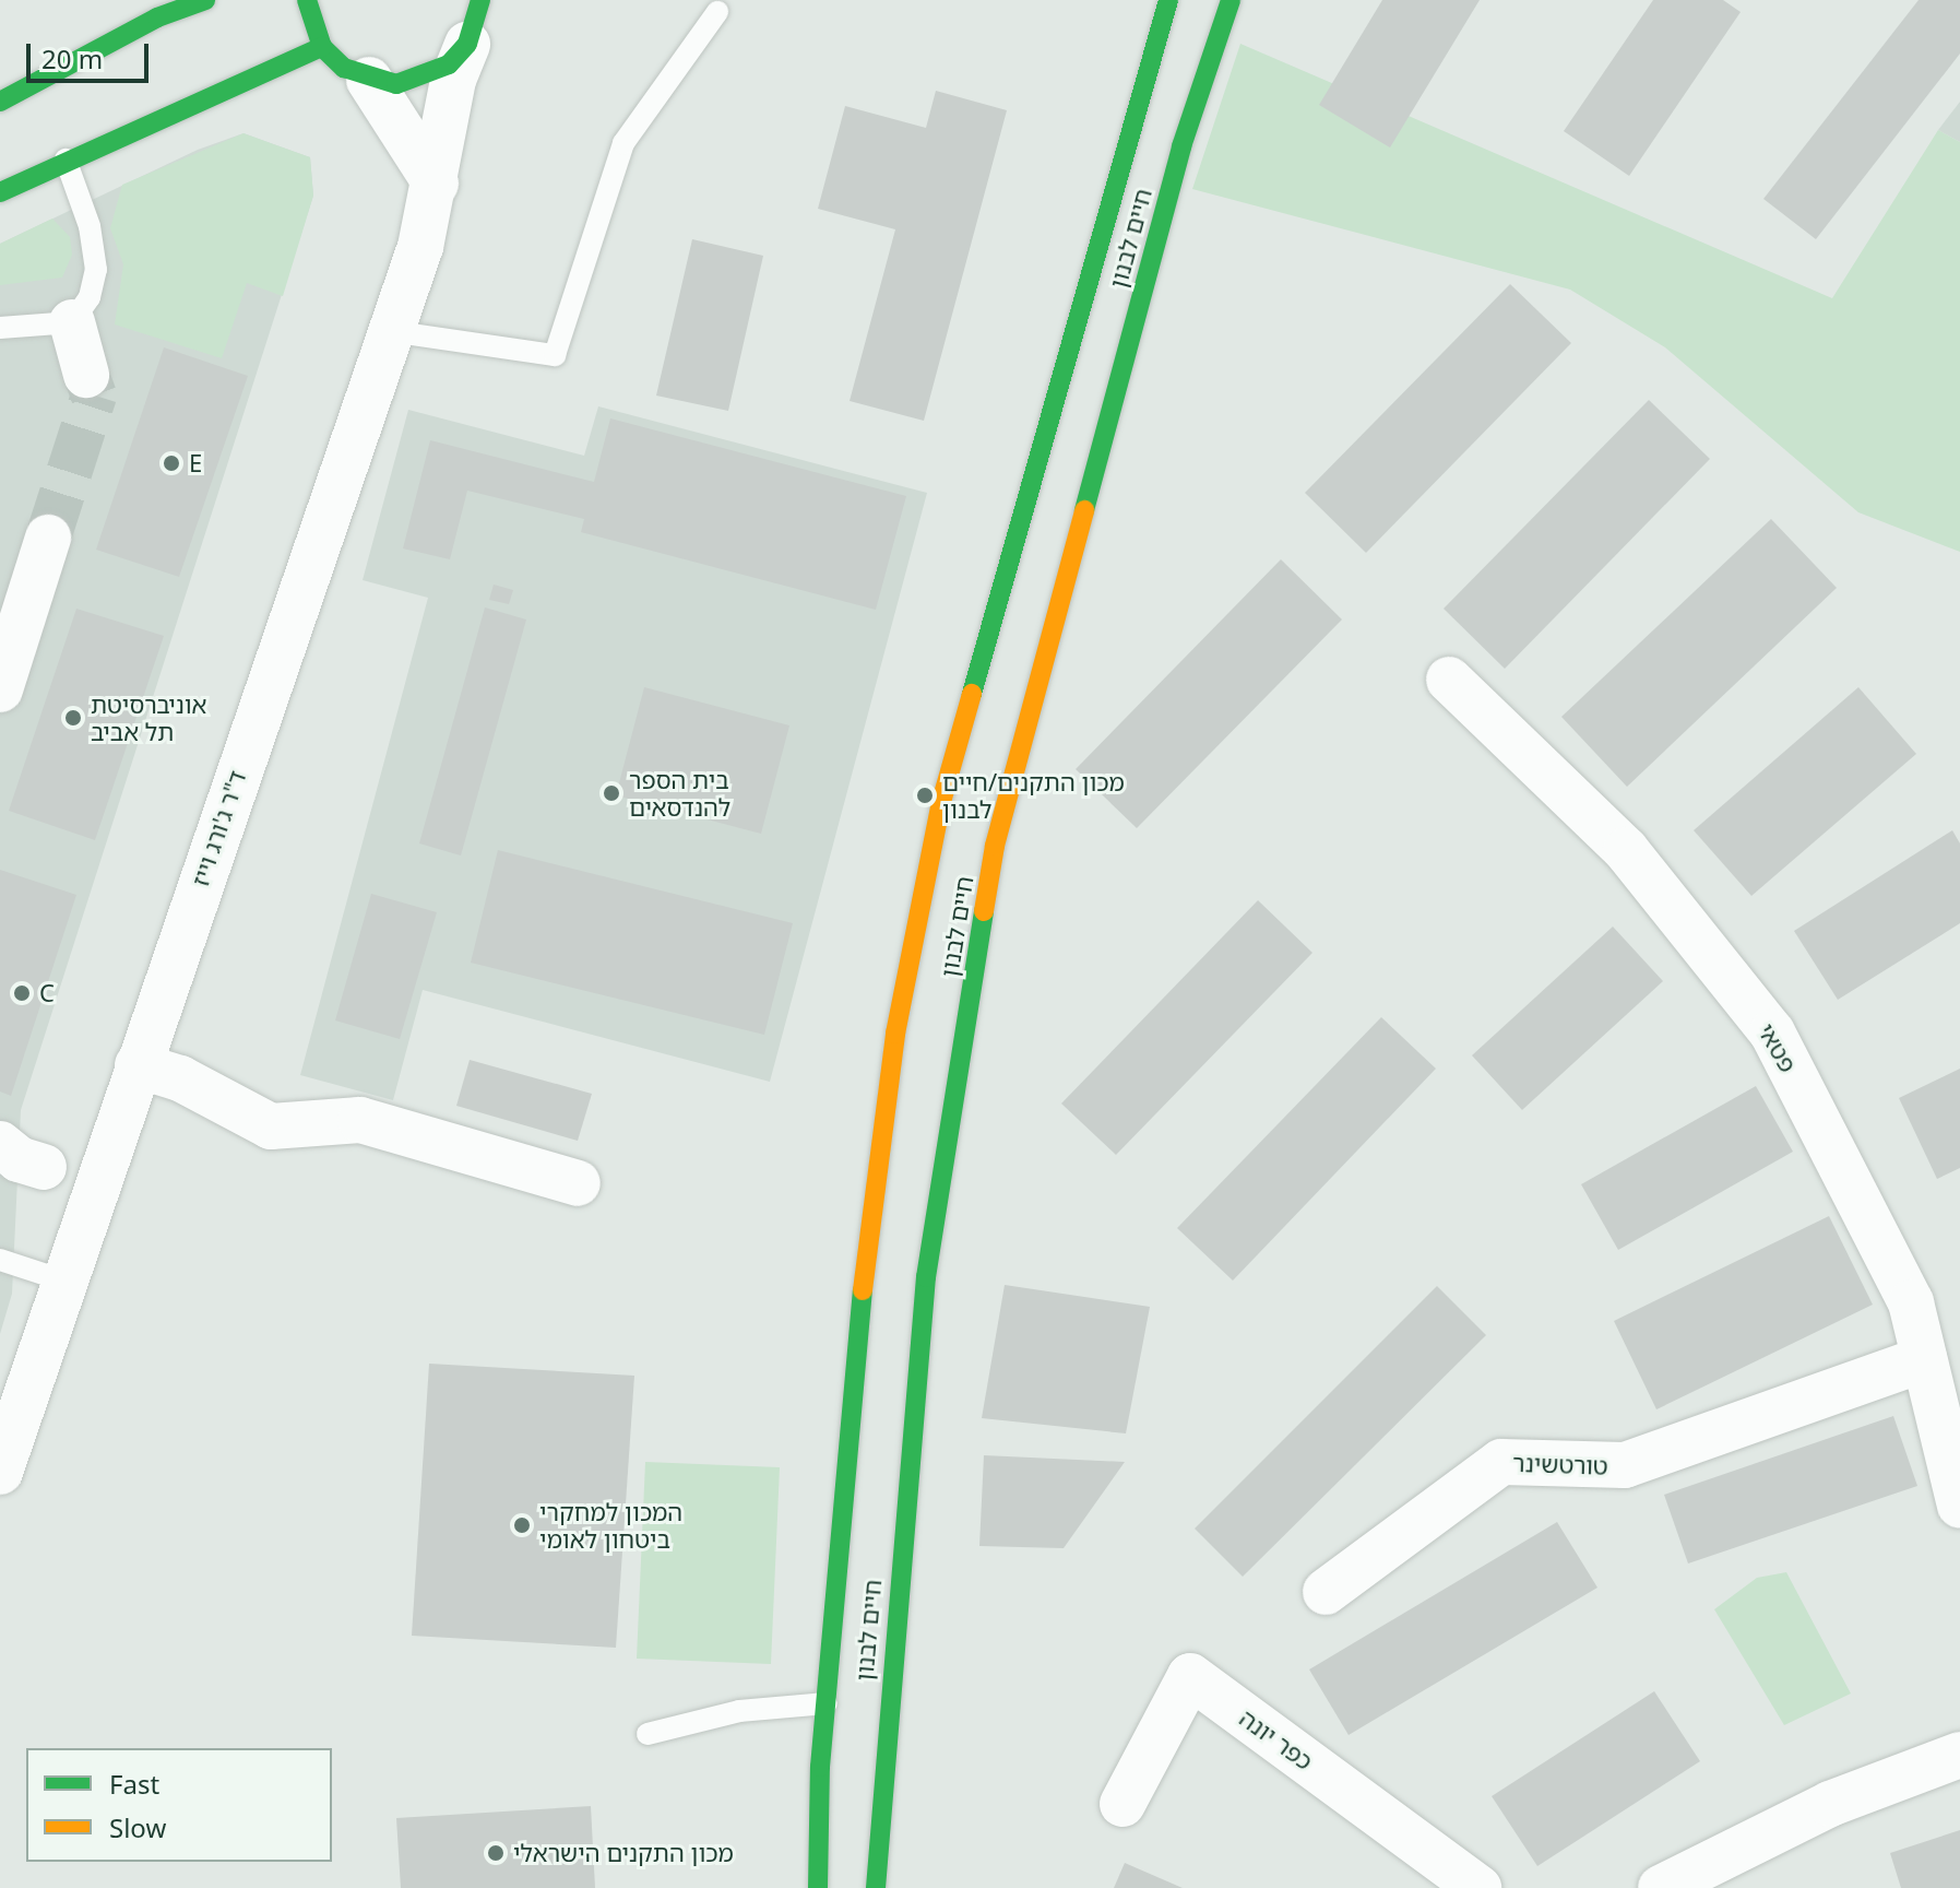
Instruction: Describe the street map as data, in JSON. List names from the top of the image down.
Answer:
{
  "streets": {
    "main road": ["חיים לבנון"],
    "street": [
      "ד\"ר ג'ורג וייז",
      "פטאי",
      "טורטשינר",
      "כפר יונה"
    ]
  },
  "crossings": [
    ["פטאי", "טורטשינר"]
  ],
  "places": [
    "E",
    "אוניברסיטת תל אביב",
    "בית הספר להנדסאים",
    "מכון התקנים/חיים לבנון",
    "C",
    "המכון למחקרי ביטחון לאומי",
    "מכון התקנים הישראלי"
  ],
  "legend": ["Fast", "Slow"],
  "scale_bar": "20 m"
}
